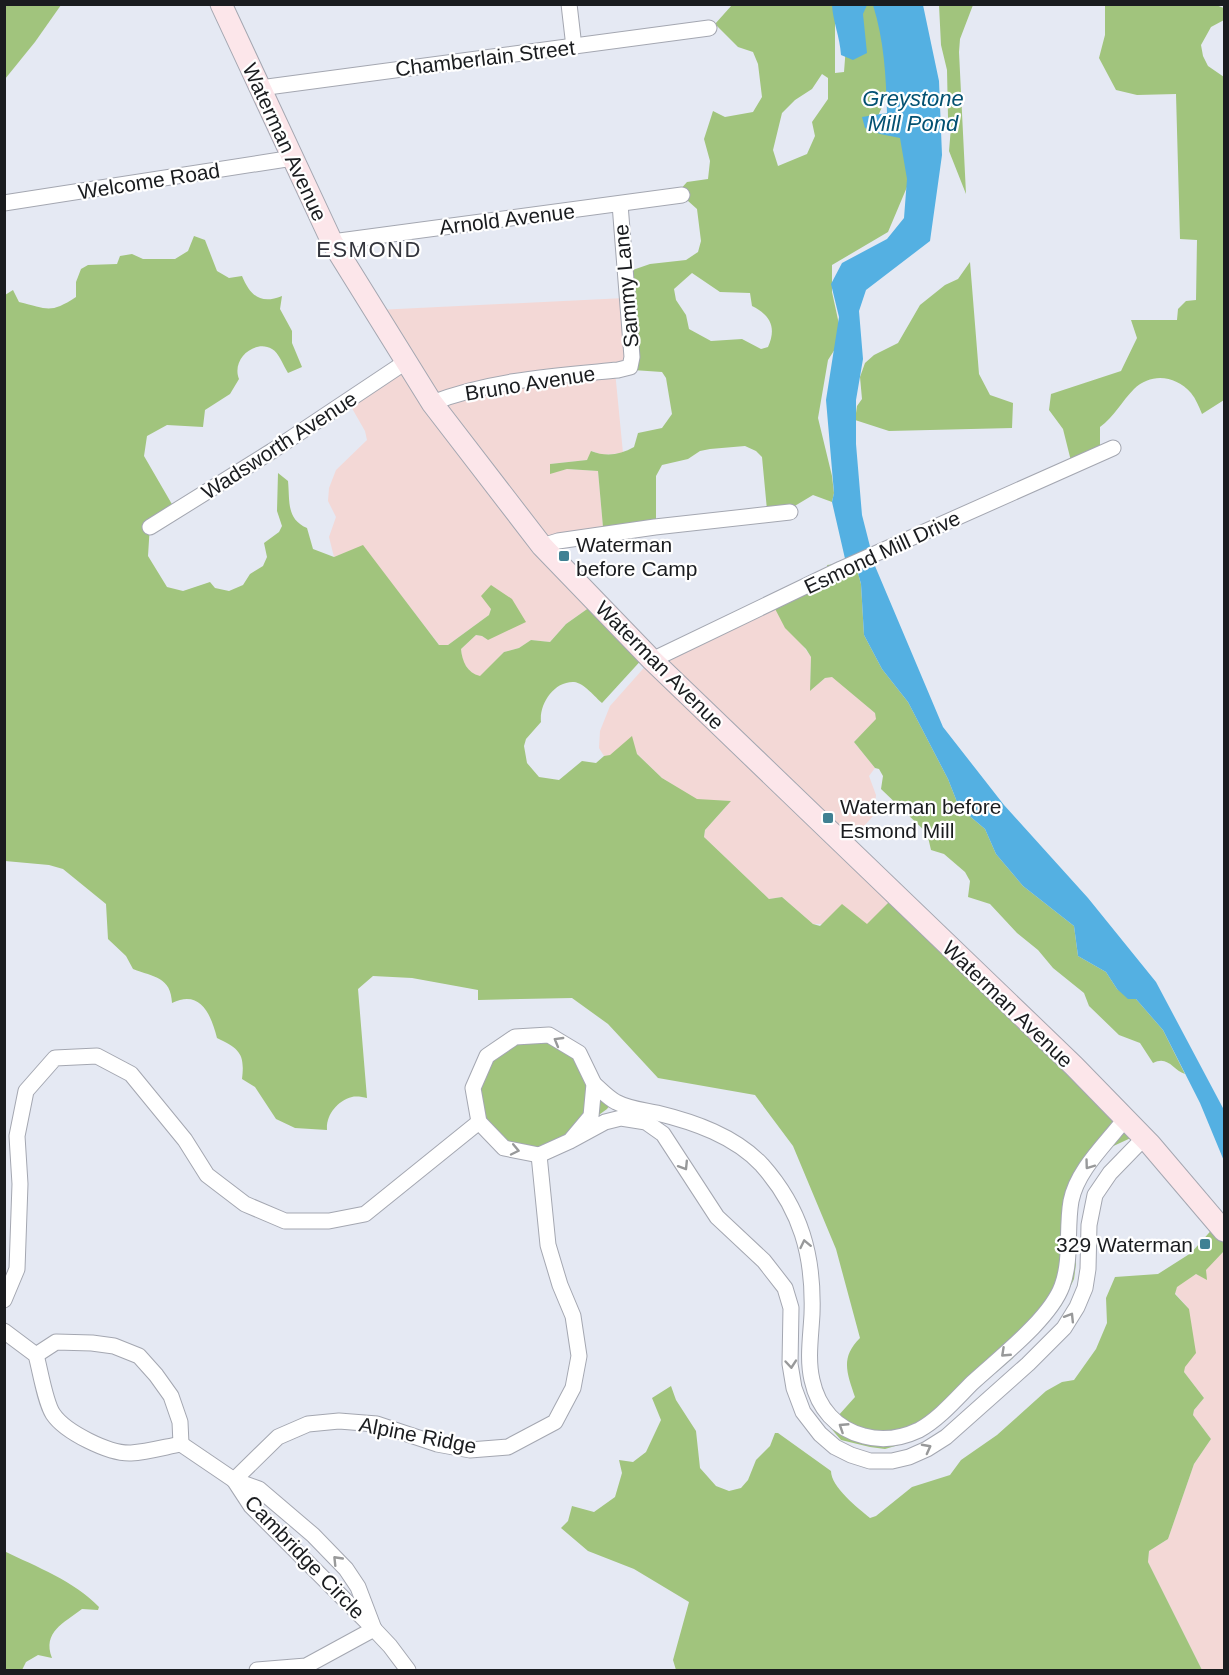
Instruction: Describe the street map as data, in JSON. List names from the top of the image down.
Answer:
{
  "streets": {
    "main road": ["Waterman Avenue"],
    "street": [
      "Chamberlain Street",
      "Welcome Road",
      "Arnold Avenue",
      "Sammy Lane",
      "Bruno Avenue",
      "Wadsworth Avenue",
      "Esmond Mill Drive",
      "Alpine Ridge",
      "Cambridge Circle"
    ]
  },
  "crossings": [
    ["Chamberlain Street", "Waterman Avenue"],
    ["Waterman Avenue", "Welcome Road"],
    ["Waterman Avenue", "Arnold Avenue"],
    ["Waterman Avenue", "Bruno Avenue"],
    ["Waterman Avenue", "Wadsworth Avenue"],
    ["Waterman Avenue", "Esmond Mill Drive"],
    ["Arnold Avenue", "Sammy Lane"],
    ["Sammy Lane", "Bruno Avenue"],
    ["Alpine Ridge", "Cambridge Circle"]
  ],
  "districts": ["ESMOND"],
  "water": ["Greystone Mill Pond"],
  "places": {
    "transit": ["Waterman before Camp", "Waterman before Esmond Mill", "329 Waterman"]
  }
}
